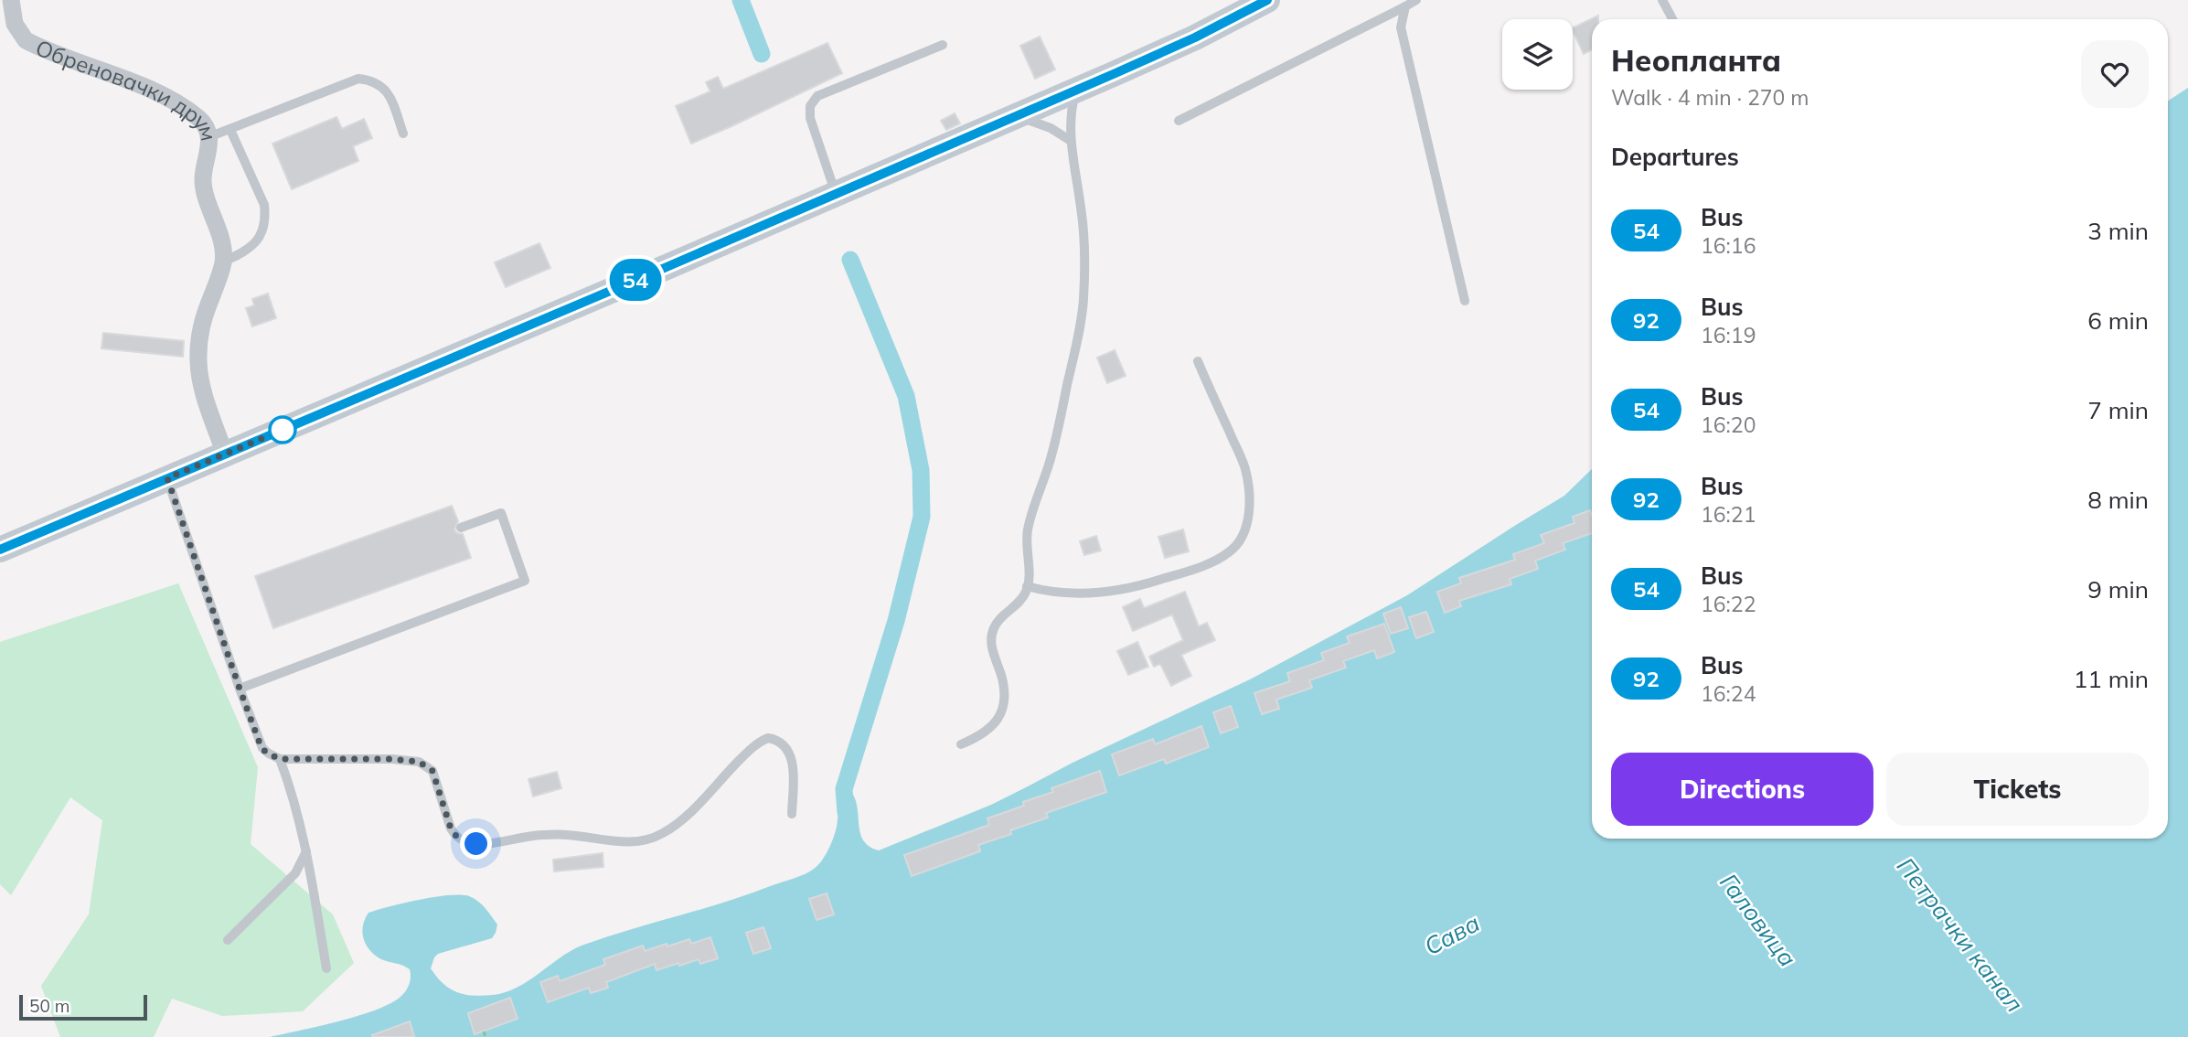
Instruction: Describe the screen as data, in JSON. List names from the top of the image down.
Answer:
{
  "streets": {
    "street": ["Обреновачки друм"]
  },
  "water": ["Галовица", "Сава", "Петрачки канал"],
  "lines": ["bus line 54"],
  "scale_bar": "50 m",
  "page": {
    "on_map": "54",
    "heading": [
      ["Неопланта", "Walk · 4 min · 270 m"],
      "Departures"
    ],
    "list": [
      {
        "mark": "54",
        "name": "Bus",
        "note": "16:16",
        "value": "3 min"
      },
      {
        "mark": "92",
        "name": "Bus",
        "note": "16:19",
        "value": "6 min"
      },
      {
        "mark": "54",
        "name": "Bus",
        "note": "16:20",
        "value": "7 min"
      },
      {
        "mark": "92",
        "name": "Bus",
        "note": "16:21",
        "value": "8 min"
      },
      {
        "mark": "54",
        "name": "Bus",
        "note": "16:22",
        "value": "9 min"
      },
      {
        "mark": "92",
        "name": "Bus",
        "note": "16:24",
        "value": "11 min"
      }
    ],
    "buttons": ["Directions", "Tickets"],
    "scale": "50 m"
  }
}
